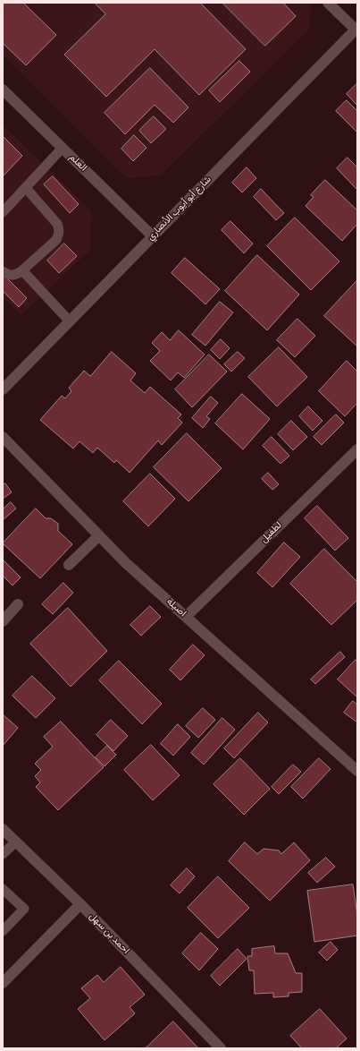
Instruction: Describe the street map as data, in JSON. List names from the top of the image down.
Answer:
{
  "streets": {
    "street": [
      "العلم",
      "شارع أبو أيوب الأنصاري",
      "لطفيل",
      "اصيلة",
      "احمد بن سهل"
    ]
  },
  "crossings": [
    ["العلم", "شارع أبو أيوب الأنصاري"],
    ["لطفيل", "اصيلة"]
  ]
}
